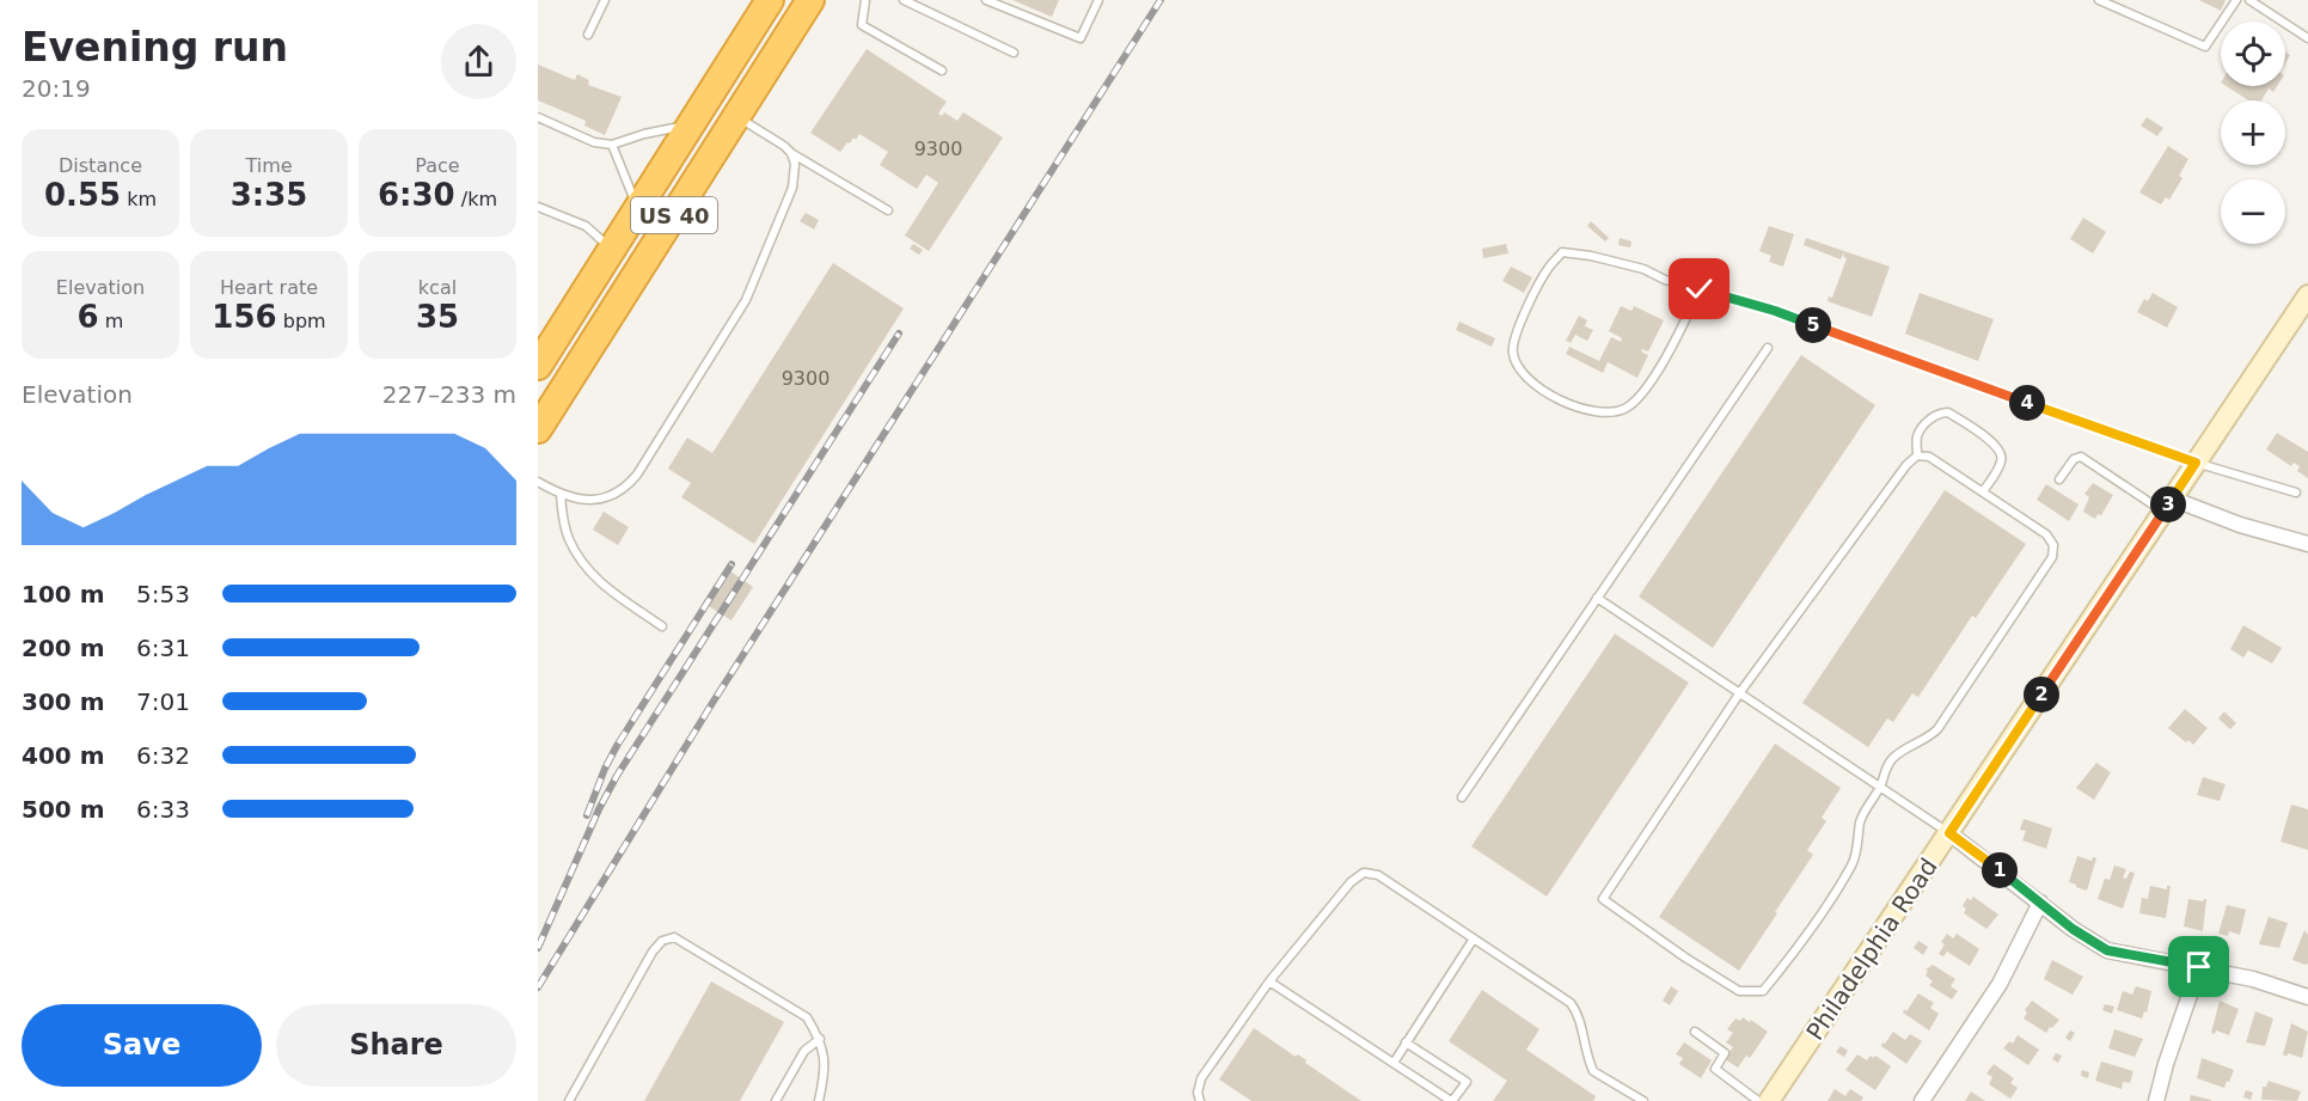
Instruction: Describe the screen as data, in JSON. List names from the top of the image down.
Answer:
{
  "streets": {
    "highway": ["US 40"],
    "main road": ["Philadelphia Road"]
  },
  "house_numbers": ["9300", "9300"],
  "page": {
    "heading": ["Evening run", "20:19"],
    "map_buttons": ["+", "−"],
    "stats": [
      ["Distance", "0.55 km"],
      ["Time", "3:35"],
      ["Pace", "6:30 /km"],
      ["Elevation", "6 m"],
      ["Heart rate", "156 bpm"],
      ["kcal", "35"]
    ],
    "pins": [
      "5",
      "4",
      "3",
      "2",
      "1"
    ],
    "chart": ["Elevation", "227–233 m"],
    "list": [
      {
        "name": "100 m",
        "note": "5:53"
      },
      {
        "name": "200 m",
        "note": "6:31"
      },
      {
        "name": "300 m",
        "note": "7:01"
      },
      {
        "name": "400 m",
        "note": "6:32"
      },
      {
        "name": "500 m",
        "note": "6:33"
      }
    ],
    "buttons": ["Save", "Share"]
  }
}
